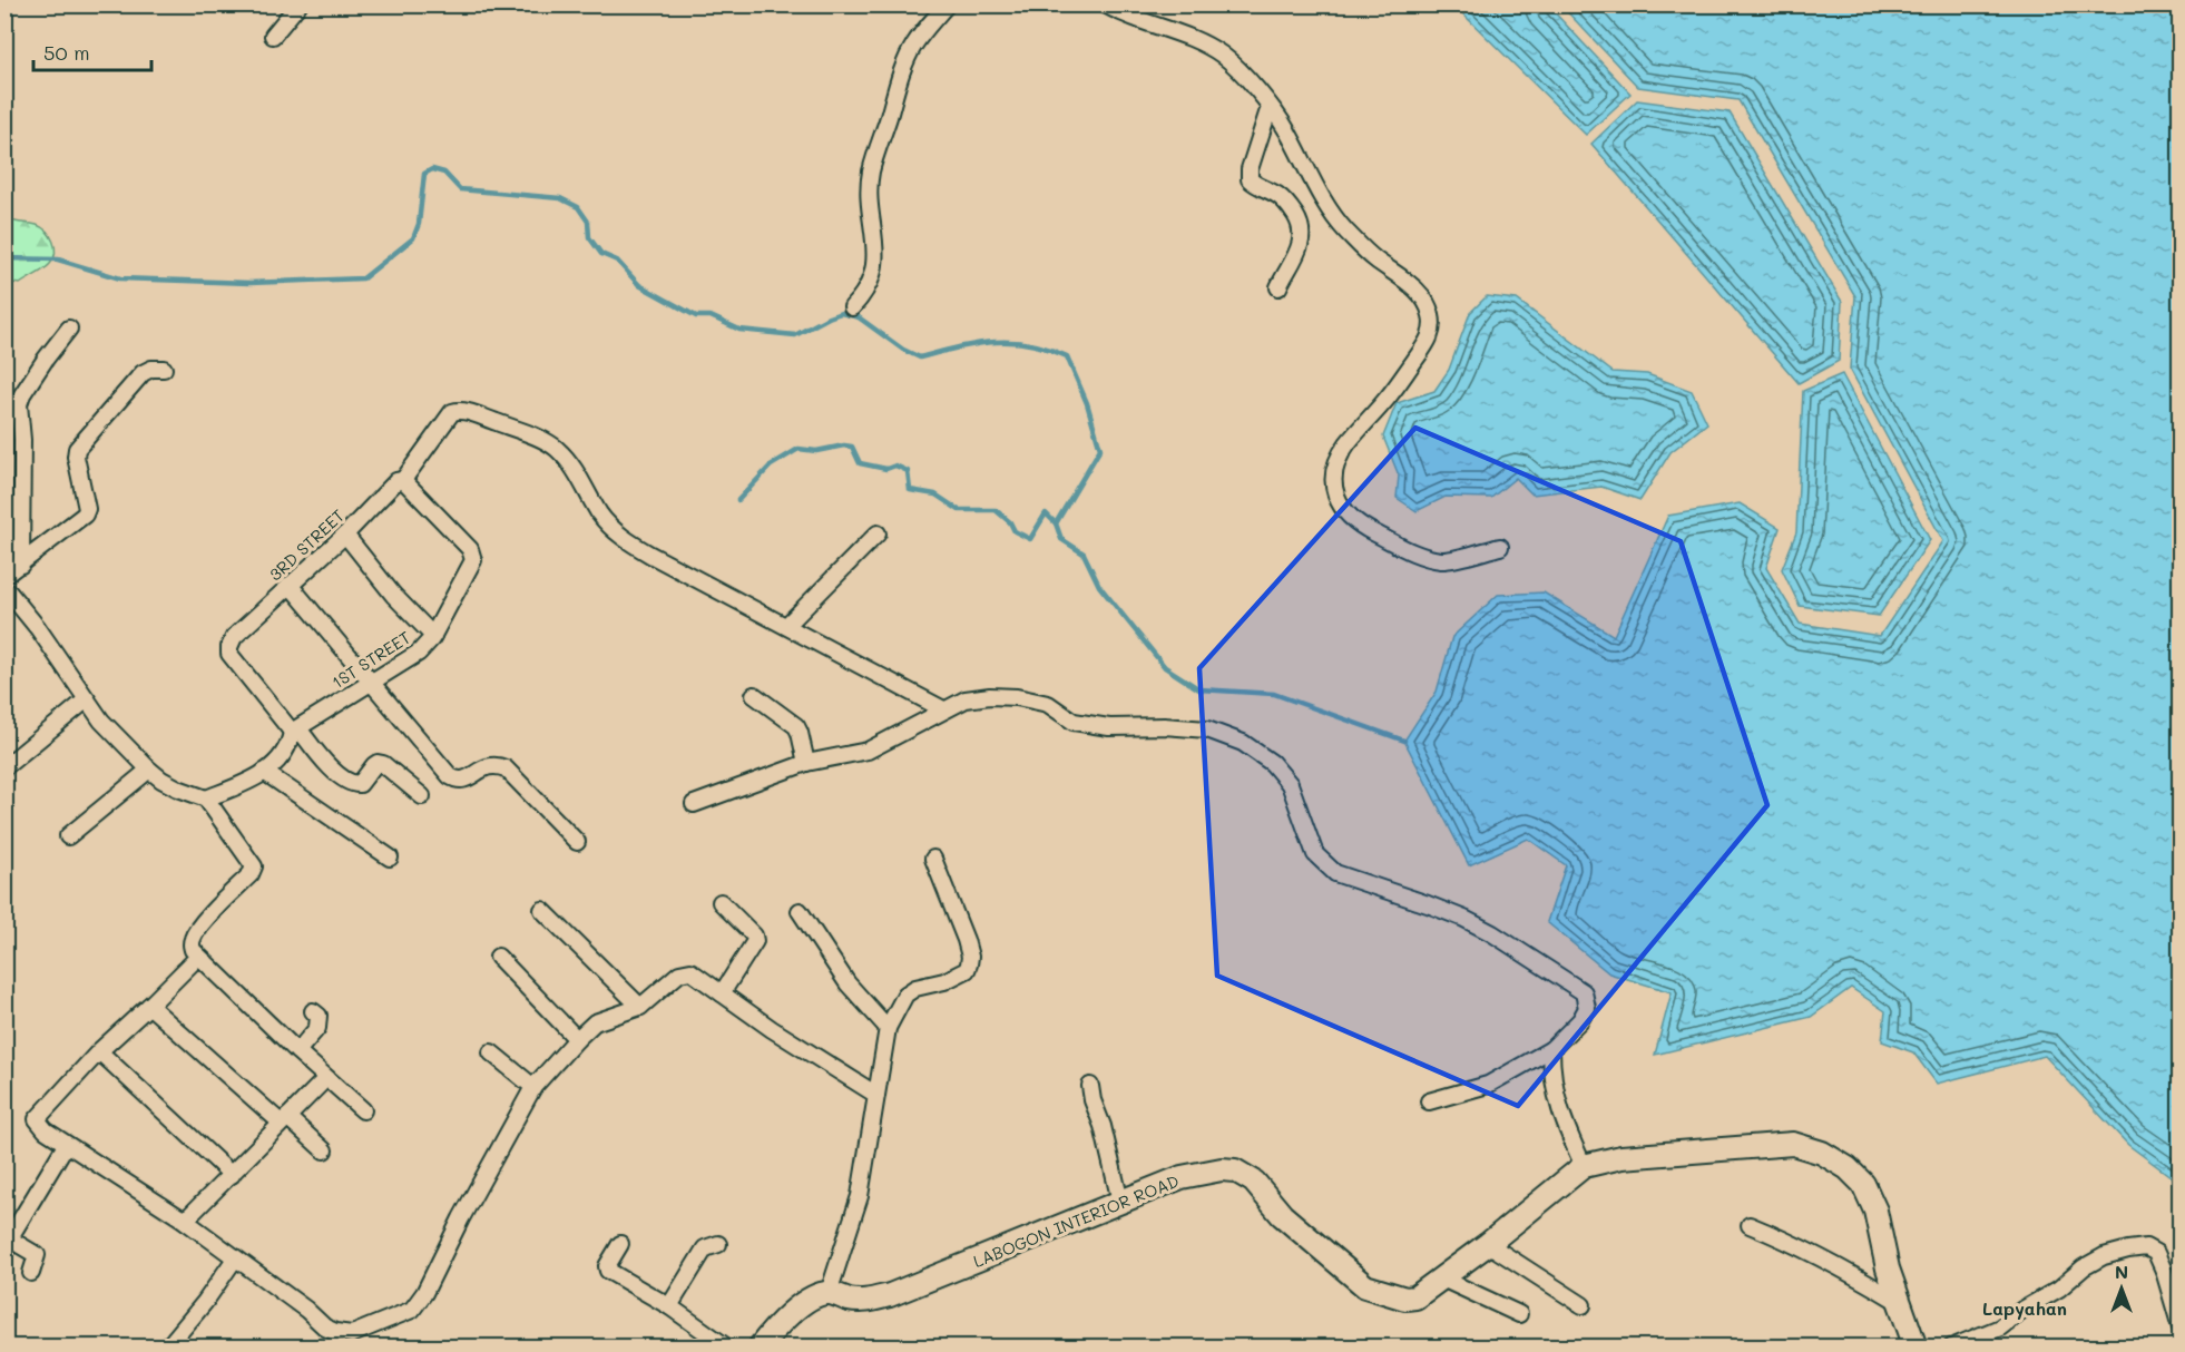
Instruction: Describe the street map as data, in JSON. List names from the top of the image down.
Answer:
{
  "streets": {
    "street": ["3RD STREET", "1ST STREET", "LABOGON INTERIOR ROAD"]
  },
  "crossings": [
    ["3RD STREET", "1ST STREET"]
  ],
  "districts": ["Lapyahan"],
  "scale_bar": "50 m",
  "north": "top"
}
